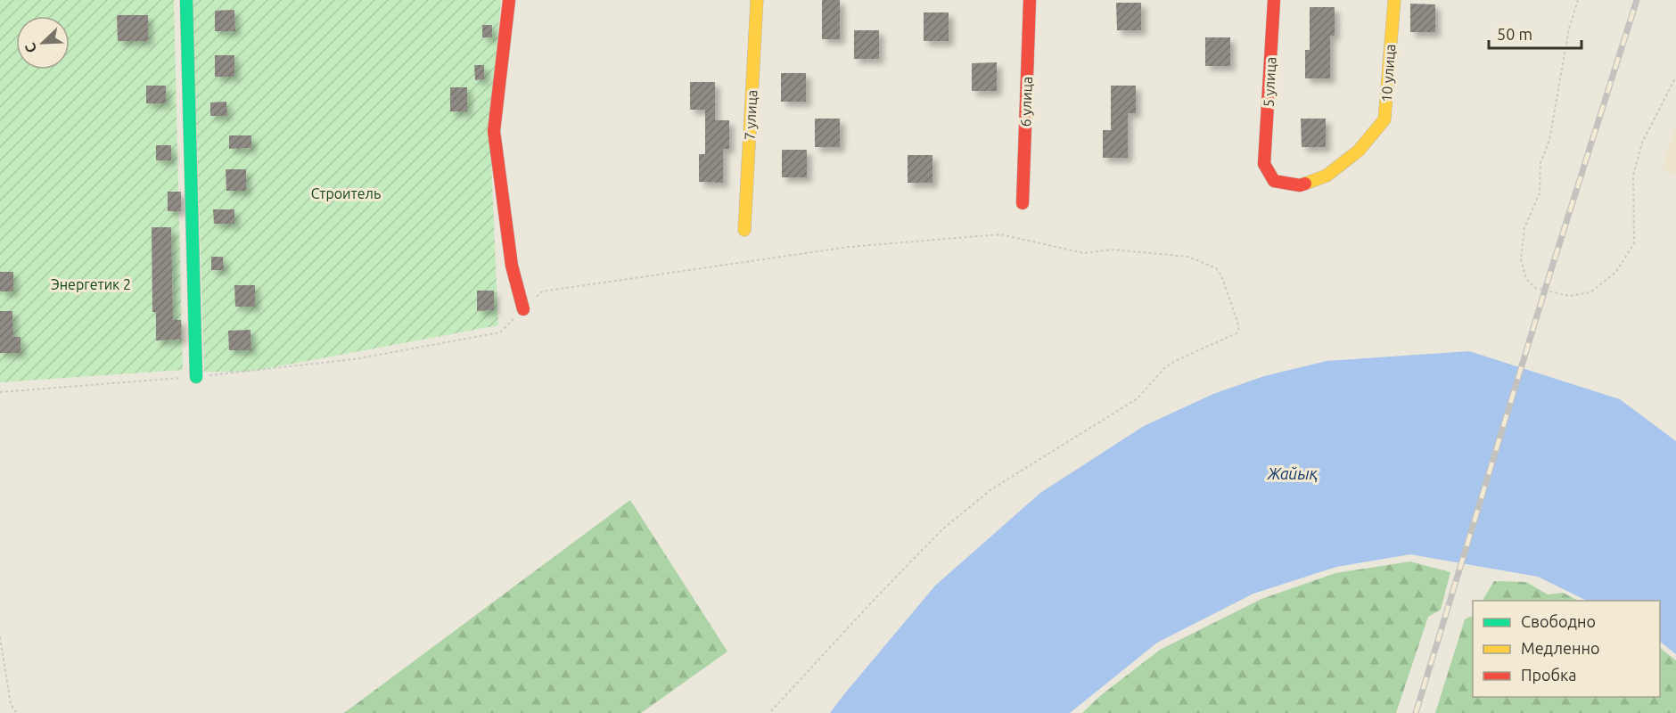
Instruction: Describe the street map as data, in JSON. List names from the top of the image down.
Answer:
{
  "streets": {
    "street": [
      "10 улица",
      "5 улица",
      "6 улица",
      "7 улица"
    ]
  },
  "crossings": [
    ["10 улица", "5 улица"]
  ],
  "water": ["Жайық"],
  "parks": ["Строитель", "Энергетик 2"],
  "legend": ["Свободно", "Медленно", "Пробка"],
  "scale_bar": "50 m",
  "north": "bottom left"
}
